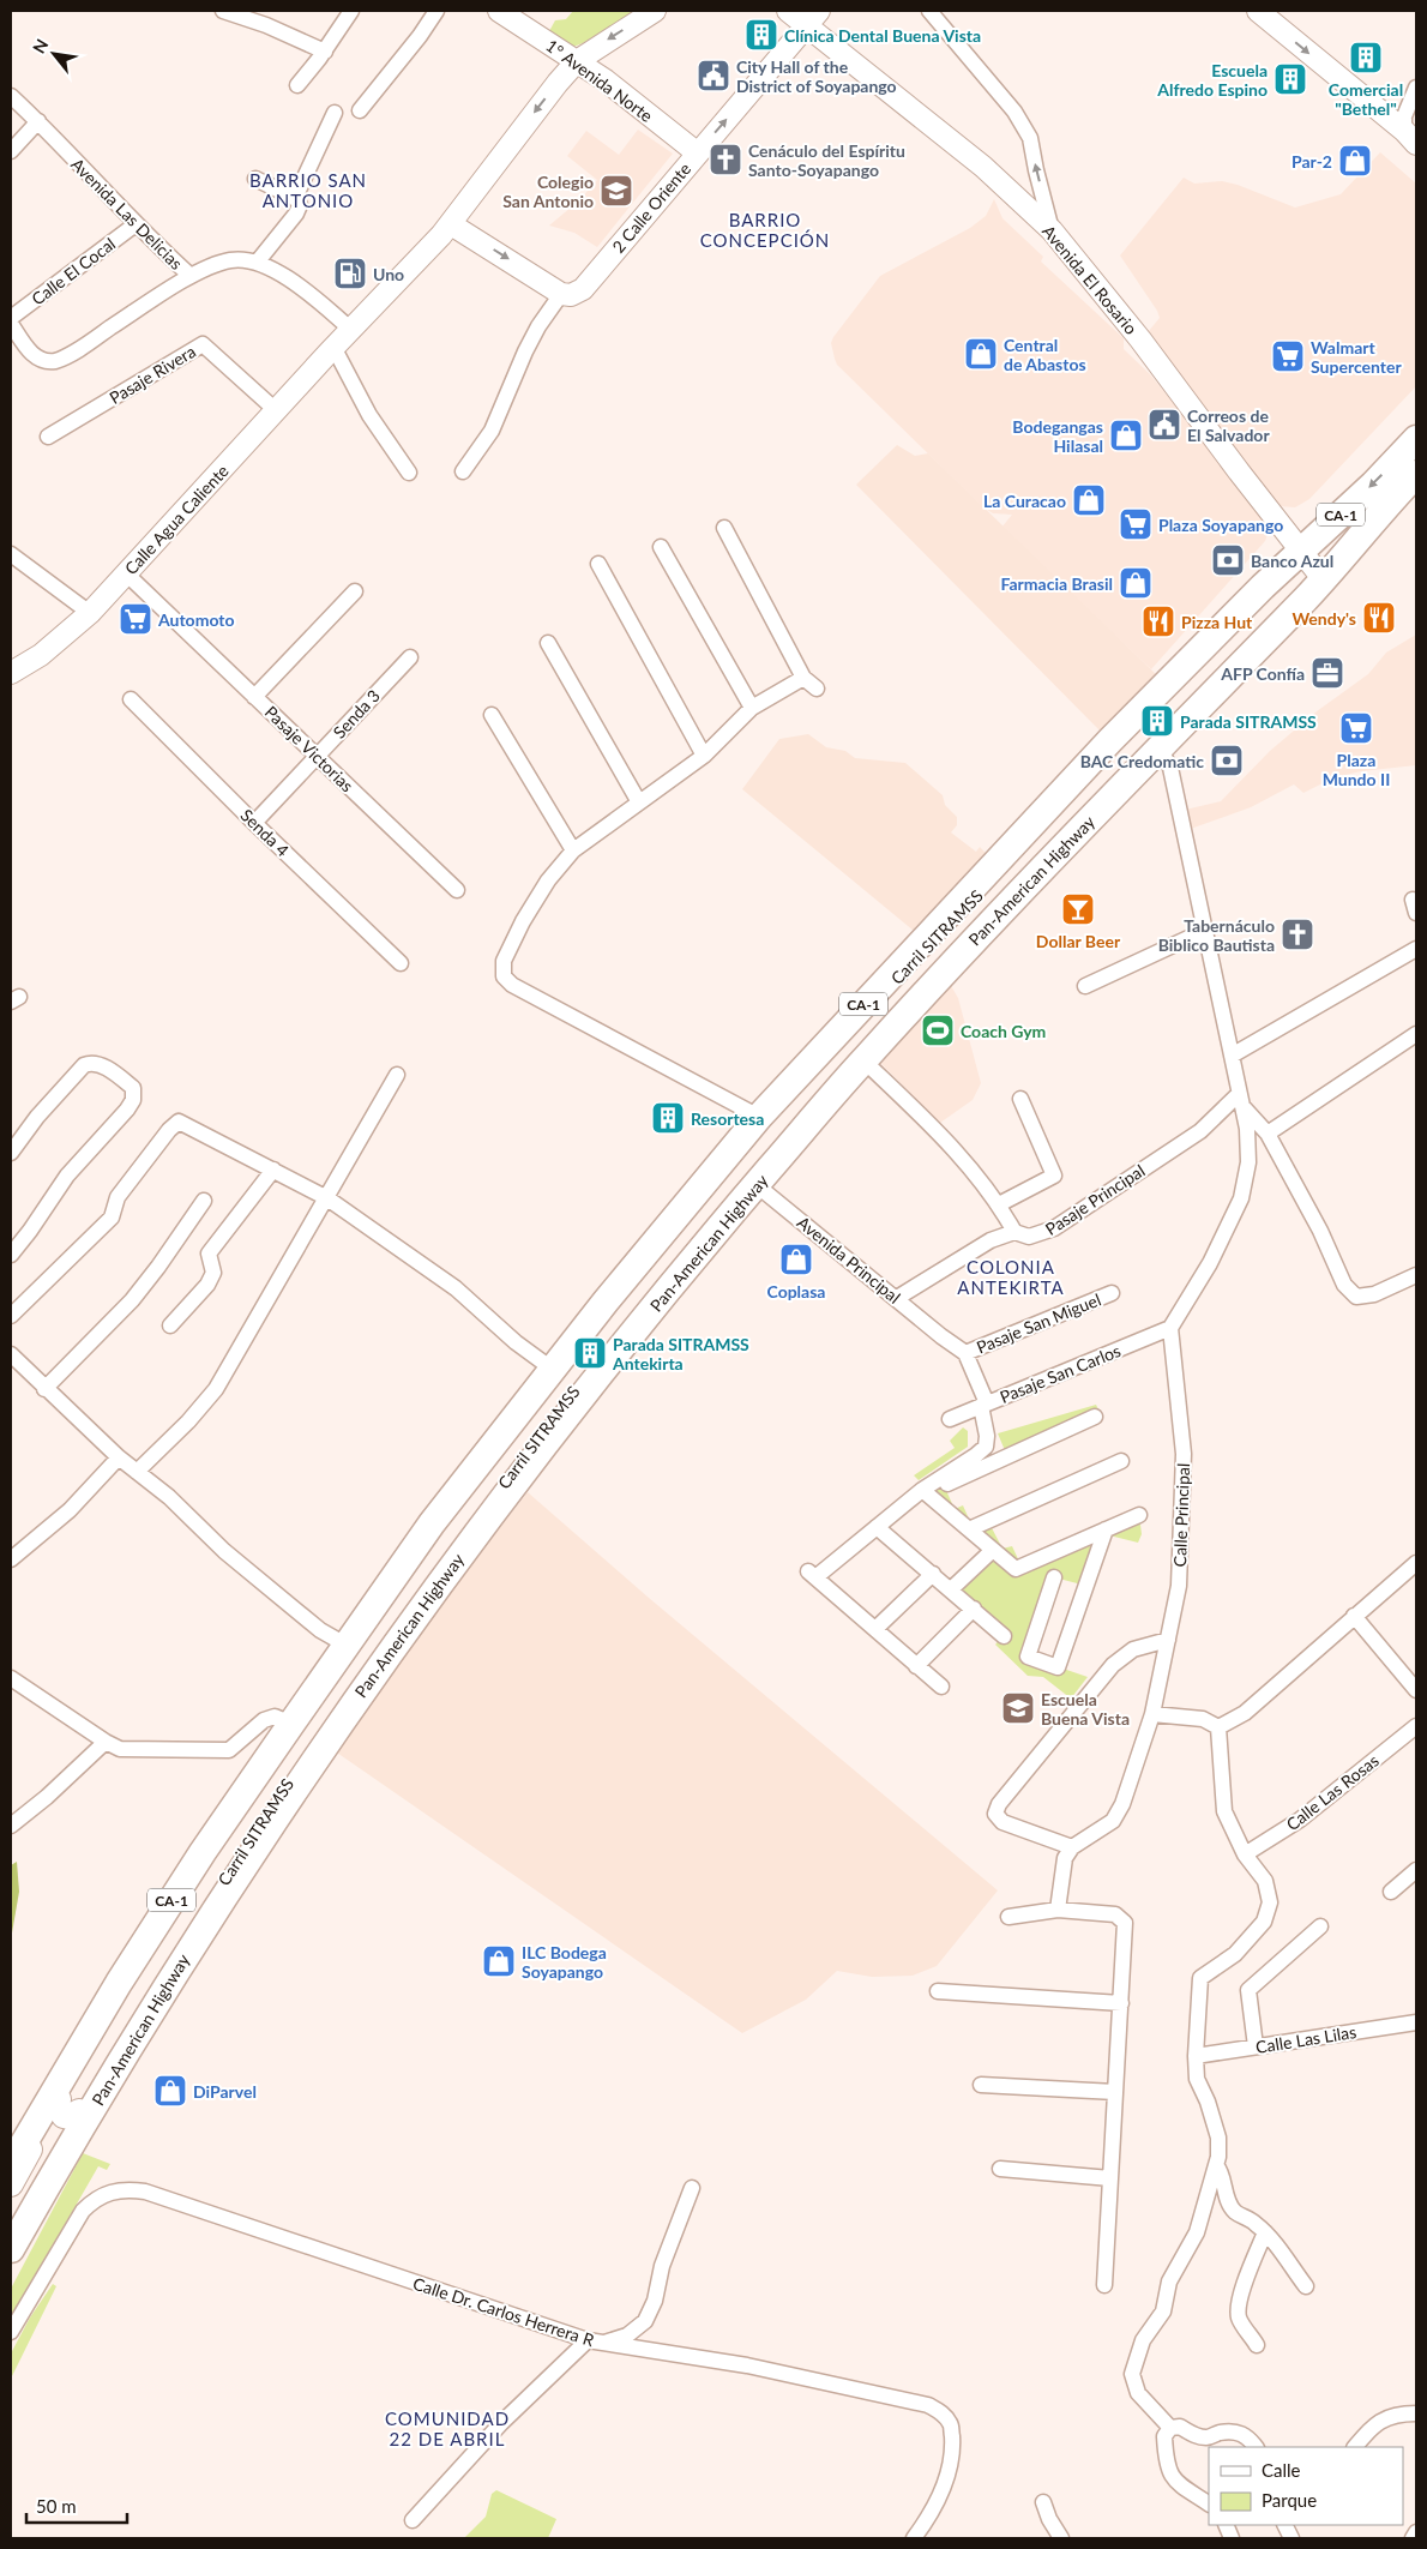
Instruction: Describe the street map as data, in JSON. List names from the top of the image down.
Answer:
{
  "streets": {
    "highway": ["CA-1", "Pan-American Highway"],
    "main road": [
      "1° Avenida Norte",
      "2 Calle Oriente",
      "Avenida El Rosario",
      "Calle Agua Caliente",
      "Carril SITRAMSS"
    ],
    "street": [
      "Avenida Las Delicias",
      "Calle El Cocal",
      "Pasaje Rivera",
      "Senda 3",
      "Pasaje Victorias",
      "Senda 4",
      "Pasaje Principal",
      "Avenida Principal",
      "Pasaje San Miguel",
      "Pasaje San Carlos",
      "Calle Principal",
      "Calle Las Rosas",
      "Calle Las Lilas",
      "Calle Dr. Carlos Herrera R"
    ]
  },
  "crossings": [
    ["1° Avenida Norte", "2 Calle Oriente"],
    ["1° Avenida Norte", "Calle Agua Caliente"],
    ["2 Calle Oriente", "Avenida El Rosario"],
    ["Avenida Las Delicias", "Calle El Cocal"],
    ["Avenida Las Delicias", "Calle Agua Caliente"],
    ["Avenida El Rosario", "CA-1"],
    ["Avenida El Rosario", "Carril SITRAMSS"],
    ["Pasaje Rivera", "Calle Agua Caliente"],
    ["CA-1", "Carril SITRAMSS"],
    ["Calle Agua Caliente", "Pasaje Victorias"],
    ["Senda 3", "Pasaje Victorias"],
    ["Senda 3", "Senda 4"],
    ["Pan-American Highway", "Carril SITRAMSS"],
    ["Pan-American Highway", "Avenida Principal"],
    ["Avenida Principal", "Pasaje San Miguel"],
    ["Pasaje San Carlos", "Calle Principal"]
  ],
  "one_way": ["2 Calle Oriente"],
  "districts": [
    "BARRIO SAN ANTONIO",
    "BARRIO CONCEPCIÓN",
    "COLONIA ANTEKIRTA",
    "COMUNIDAD 22 DE ABRIL"
  ],
  "places": {
    "building": [
      "Clínica Dental Buena Vista",
      "Comercial \"Bethel\"",
      "Escuela Alfredo Espino",
      "Parada SITRAMSS",
      "Resortesa",
      "Parada SITRAMSS Antekirta"
    ],
    "public building": ["City Hall of the District of Soyapango", "Correos de El Salvador"],
    "church": ["Cenáculo del Espíritu Santo-Soyapango", "Tabernáculo Biblico Bautista"],
    "shop": [
      "Par-2",
      "Central de Abastos",
      "Bodegangas Hilasal",
      "La Curacao",
      "Farmacia Brasil",
      "Coplasa",
      "ILC Bodega Soyapango",
      "DiParvel"
    ],
    "school or university": ["Colegio San Antonio", "Escuela Buena Vista"],
    "fuel station": ["Uno"],
    "supermarket": [
      "Walmart Supercenter",
      "Plaza Soyapango",
      "Automoto",
      "Plaza Mundo II"
    ],
    "bank": ["Banco Azul", "BAC Credomatic"],
    "restaurant": ["Wendy's", "Pizza Hut"],
    "office": ["AFP Confía"],
    "bar": ["Dollar Beer"],
    "sports": ["Coach Gym"]
  },
  "legend": ["Calle", "Parque"],
  "scale_bar": "50 m",
  "north": "top left"
}
